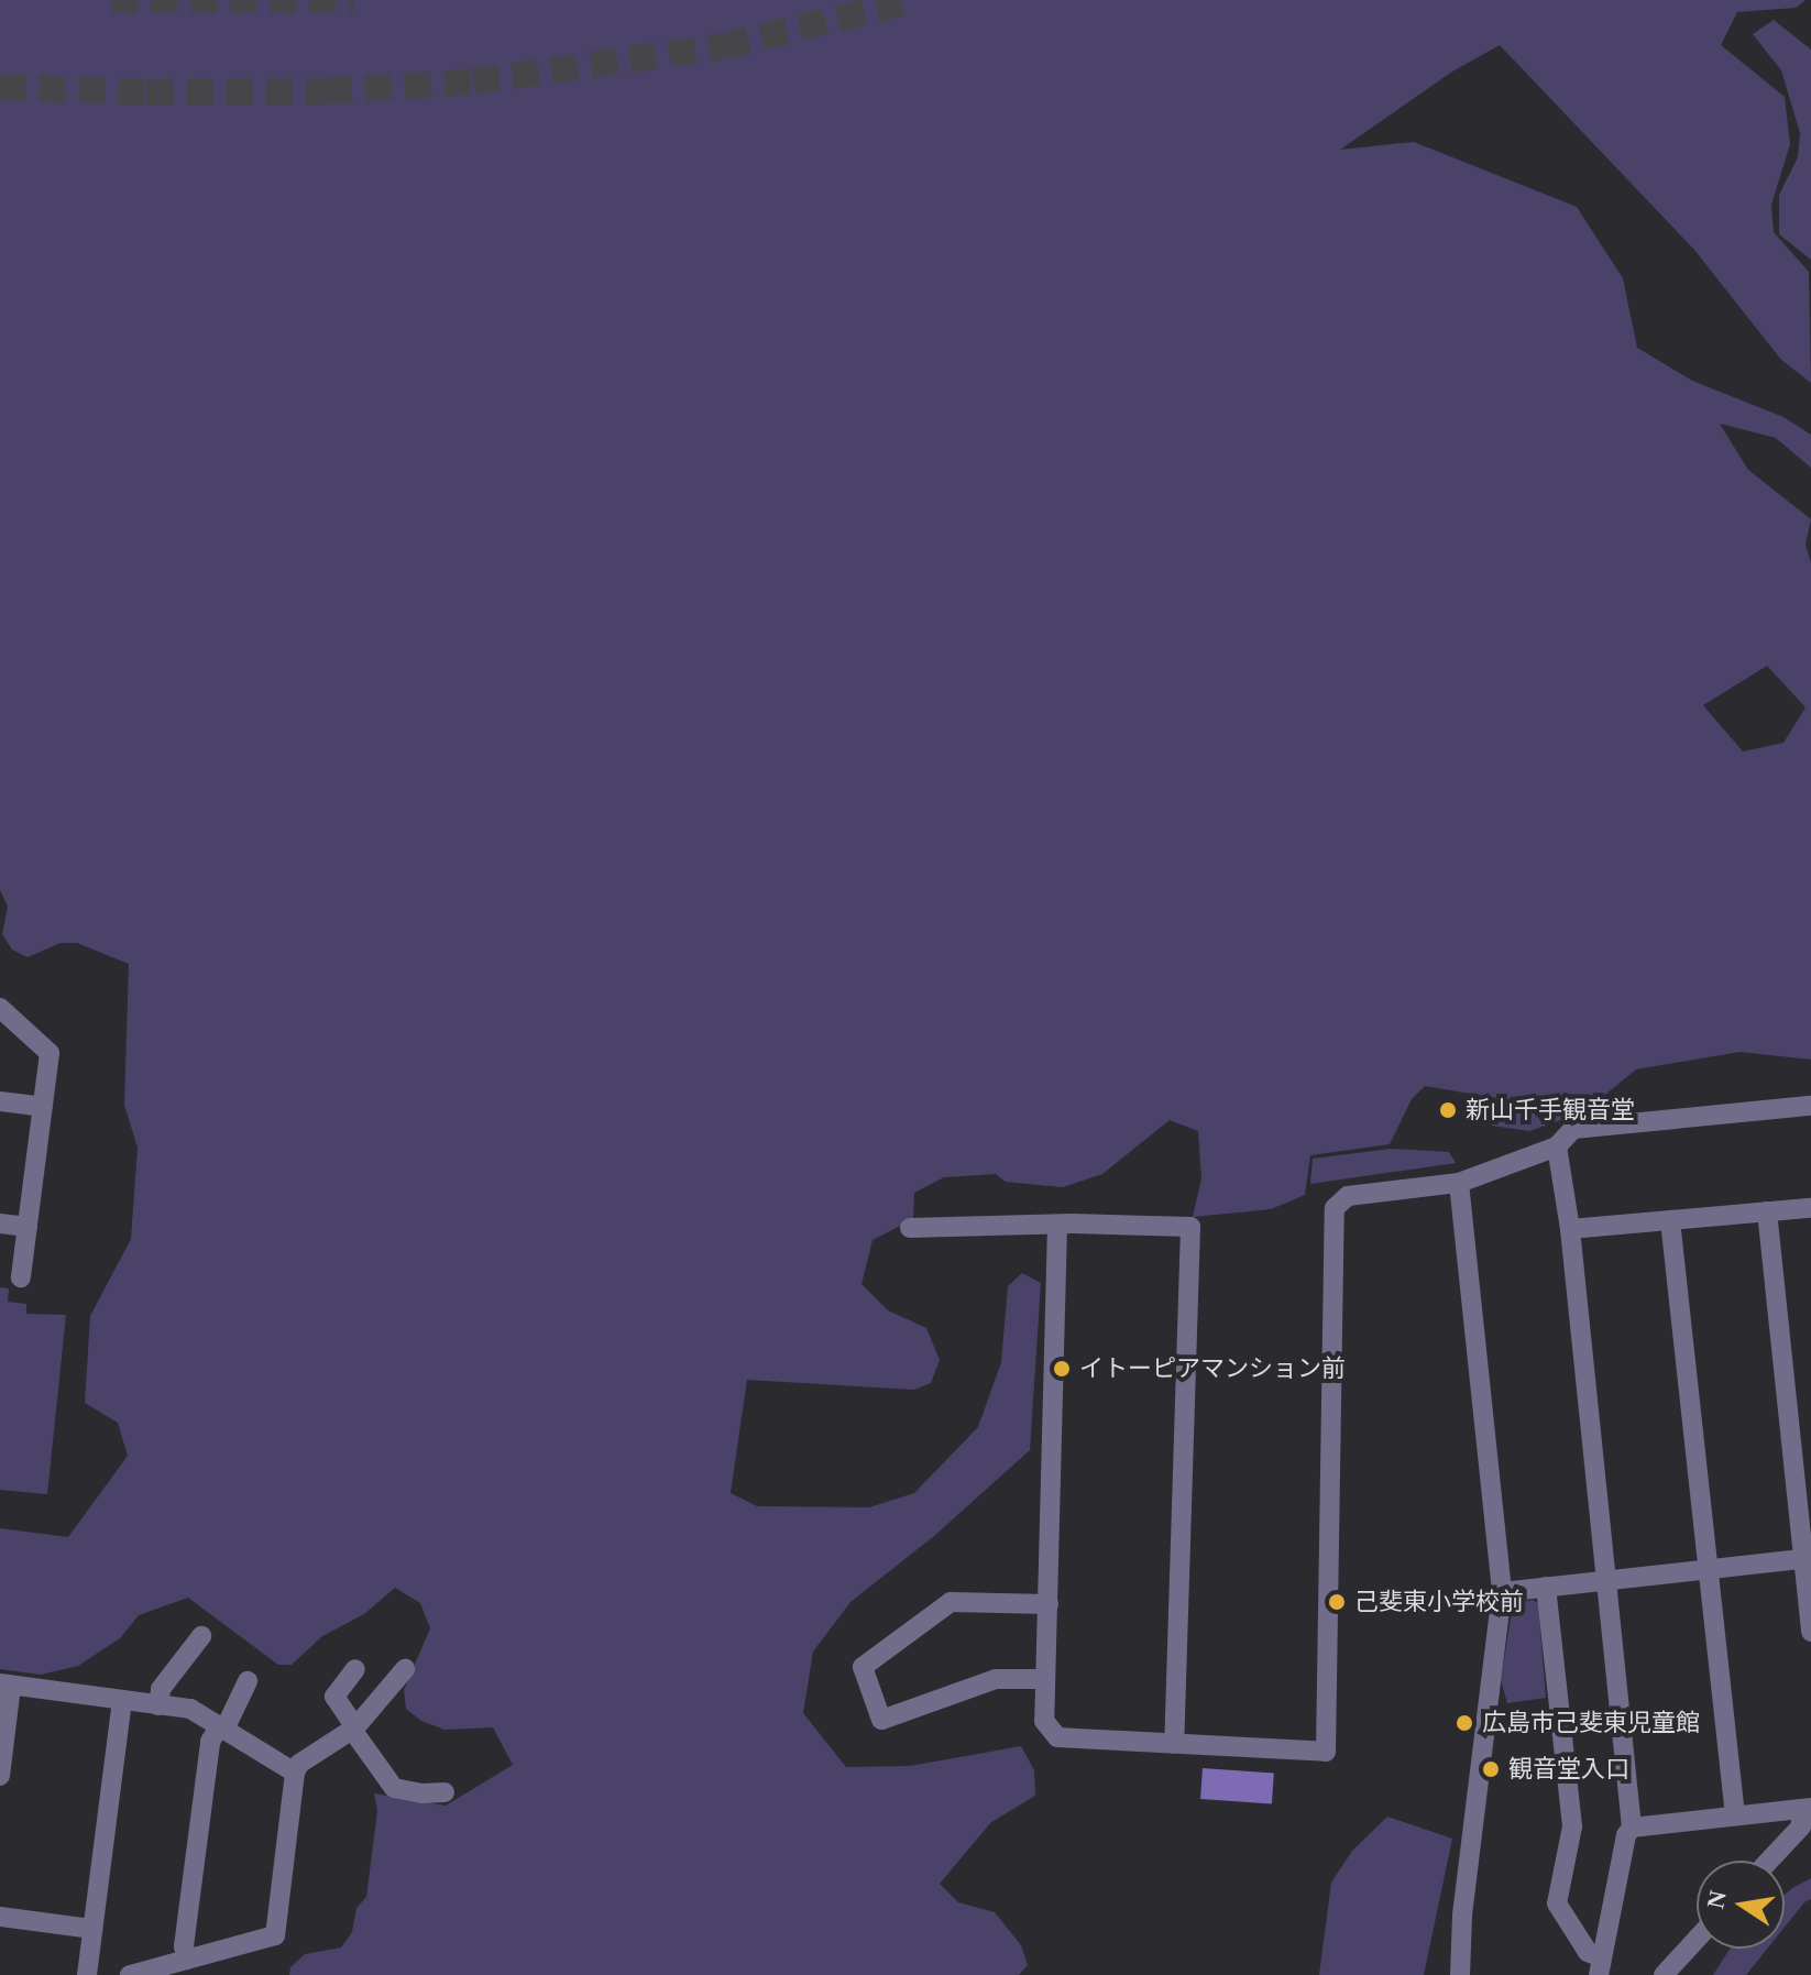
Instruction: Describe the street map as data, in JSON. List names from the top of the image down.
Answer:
{
  "places": [
    "新山千手観音堂",
    "イトーピアマンション前",
    "己斐東小学校前",
    "広島市己斐東児童館",
    "観音堂入口"
  ],
  "north": "left"
}
